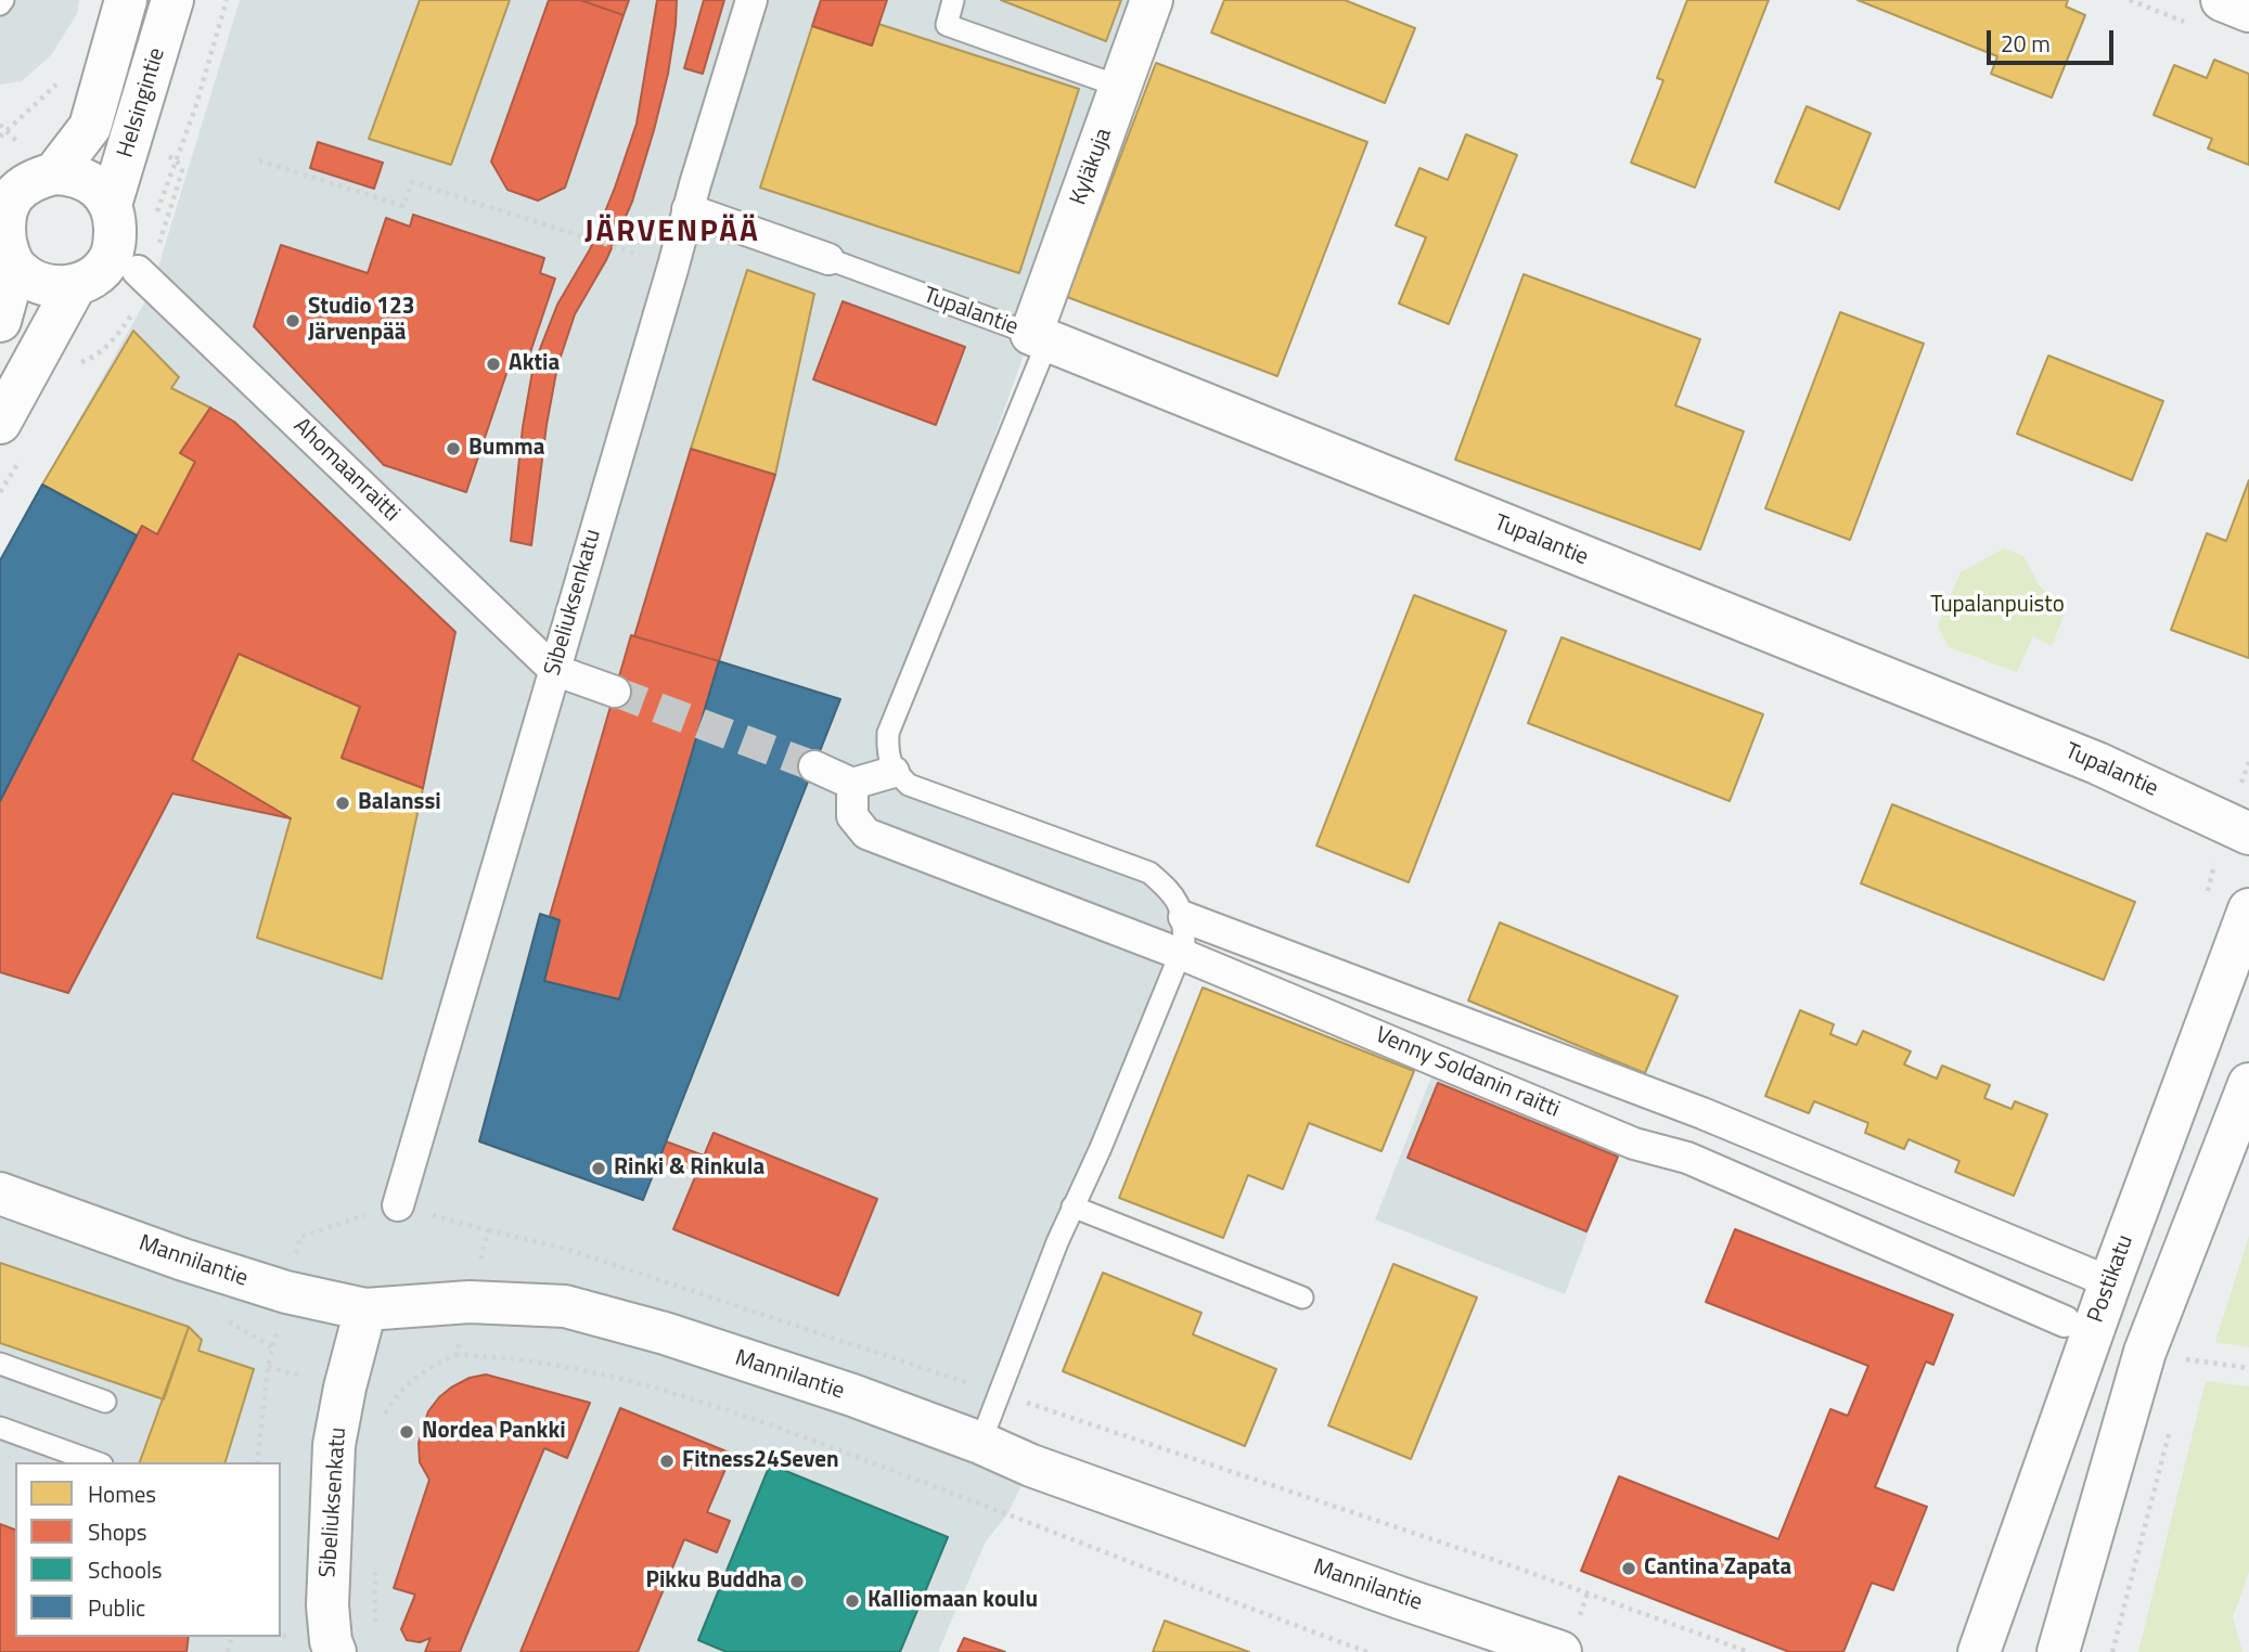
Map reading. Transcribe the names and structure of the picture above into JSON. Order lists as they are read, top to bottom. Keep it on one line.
{"streets":{"street":["Helsingintie","Kyläkuja","Tupalantie","Ahomaanraitti","Sibeliuksenkatu","Venny Soldanin raitti","Mannilantie","Postikatu"]},"crossings":[["Kyläkuja","Tupalantie"],["Ahomaanraitti","Sibeliuksenkatu"],["Sibeliuksenkatu","Mannilantie"],["Venny Soldanin raitti","Postikatu"]],"districts":["JÄRVENPÄÄ"],"parks":["Tupalanpuisto"],"places":["Studio 123 Järvenpää","Aktia","Bumma","Balanssi","Rinki & Rinkula","Nordea Pankki","Fitness24Seven","Cantina Zapata","Pikku Buddha","Kalliomaan koulu"],"legend":["Homes","Shops","Schools","Public"],"scale_bar":"20 m"}
